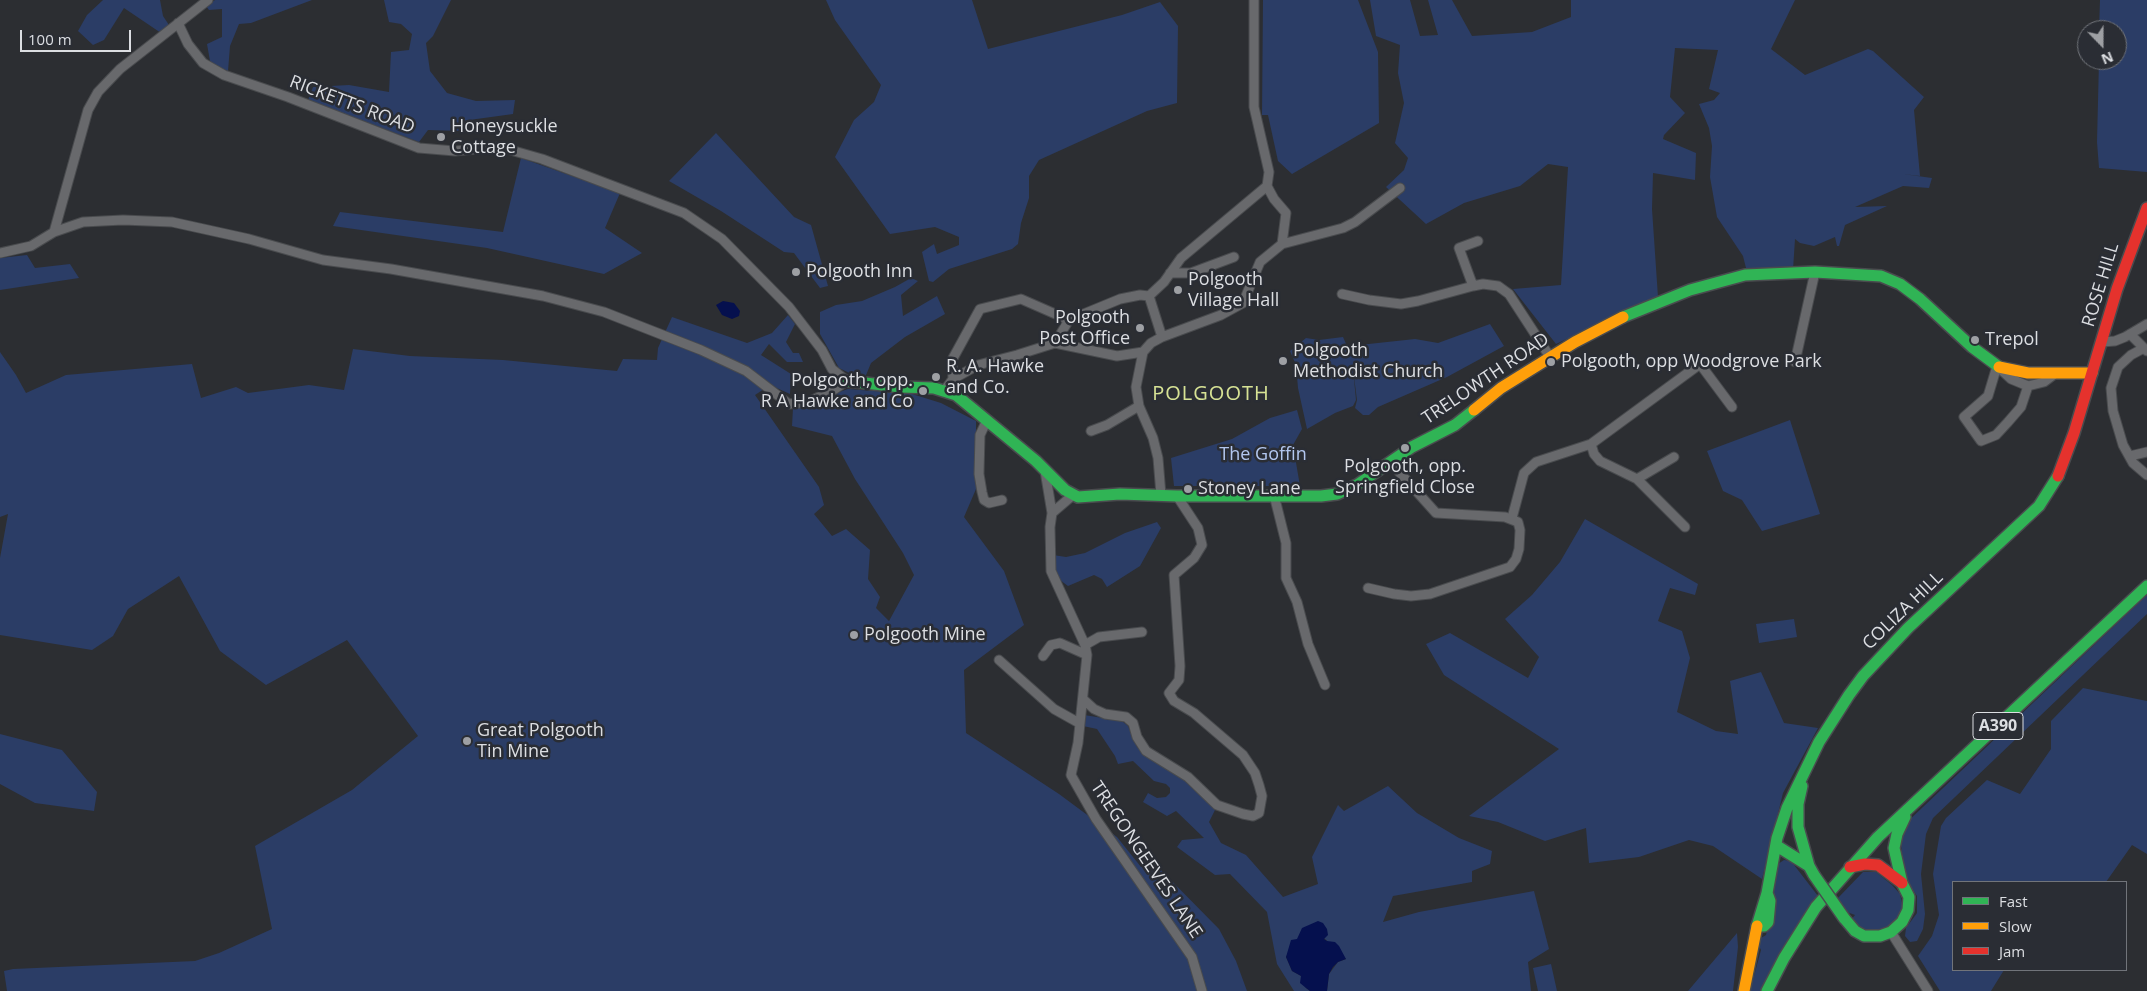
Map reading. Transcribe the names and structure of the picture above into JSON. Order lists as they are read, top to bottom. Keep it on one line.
{"streets":{"main road":["ROSE HILL","TRELOWTH ROAD","COLIZA HILL","A390"],"street":["RICKETTS ROAD","TREGONGEEVES LANE"]},"crossings":[["ROSE HILL","TRELOWTH ROAD"],["ROSE HILL","COLIZA HILL"],["TRELOWTH ROAD","COLIZA HILL"]],"districts":["POLGOOTH"],"parks":["The Goffin"],"places":["Honeysuckle Cottage","Polgooth Inn","Polgooth Village Hall","Polgooth Post Office","Trepol","Polgooth Methodist Church","Polgooth, opp Woodgrove Park","R. A. Hawke and Co.","Polgooth, opp. R A Hawke and Co","Polgooth, opp. Springfield Close","Stoney Lane","Polgooth Mine","Great Polgooth Tin Mine"],"legend":["Fast","Slow","Jam"],"scale_bar":"100 m","north":"bottom"}
